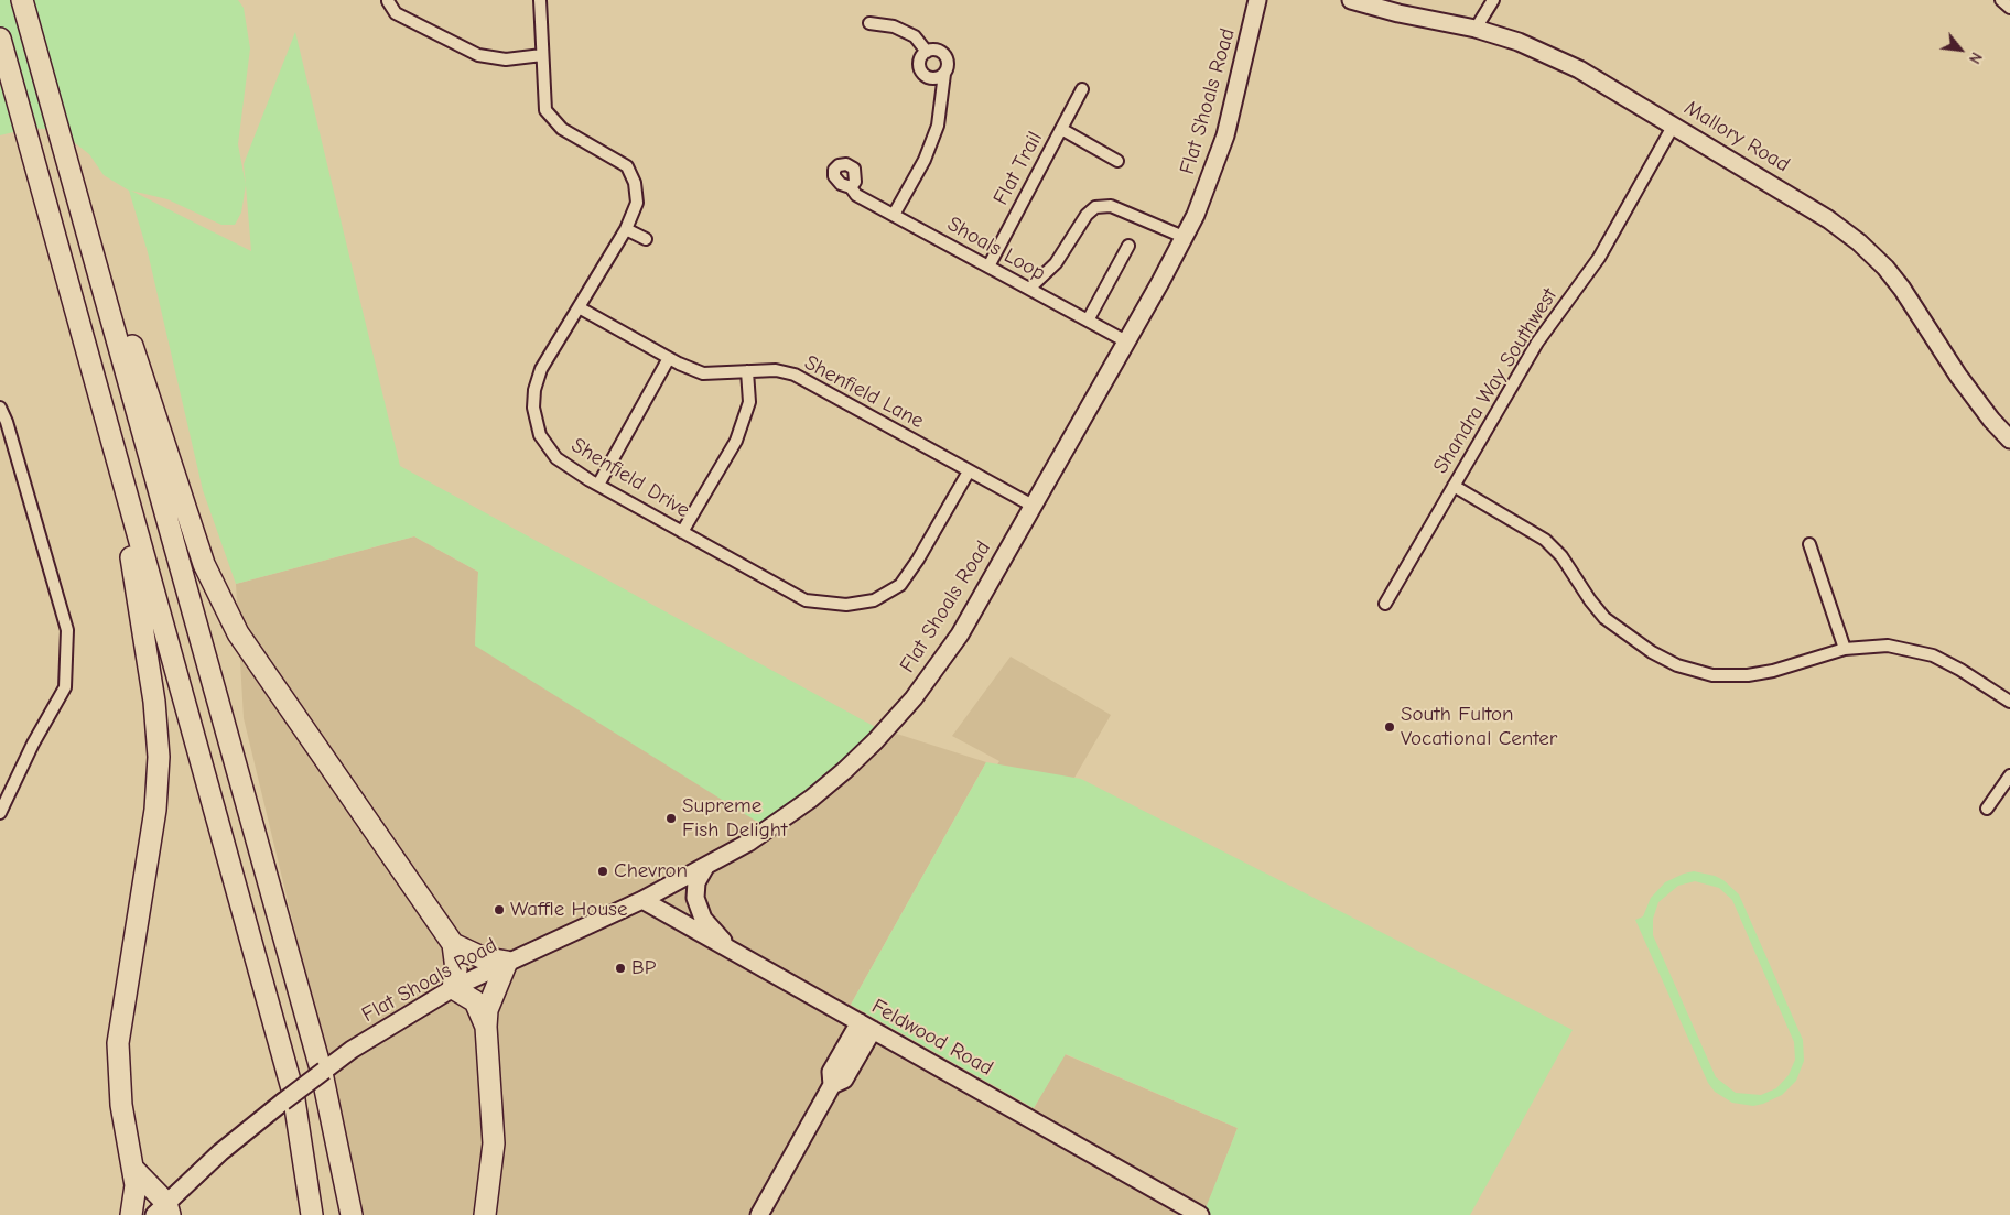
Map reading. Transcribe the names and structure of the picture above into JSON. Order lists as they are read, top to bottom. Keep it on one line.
{"streets":{"street":["Flat Shoals Road","Mallory Road","Flat Trail","Shoals Loop","Shandra Way Southwest","Shenfield Lane","Shenfield Drive","Feldwood Road"]},"crossings":[["Flat Shoals Road","Shoals Loop"],["Flat Shoals Road","Shenfield Lane"],["Flat Shoals Road","Feldwood Road"],["Mallory Road","Shandra Way Southwest"],["Flat Trail","Shoals Loop"],["Shenfield Lane","Shenfield Drive"]],"places":["South Fulton Vocational Center","Supreme Fish Delight","Chevron","Waffle House","BP"],"north":"bottom right"}
